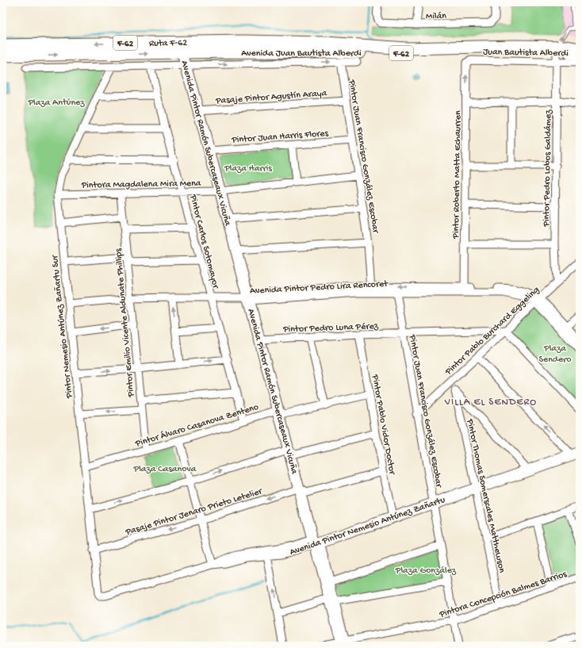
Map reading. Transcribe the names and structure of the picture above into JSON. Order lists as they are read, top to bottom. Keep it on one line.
{"streets":{"main road":["Ruta F-62","F-62","Avenida Juan Bautista Alberdi"],"street":["Milán","Juan Bautista Alberdi","Pasaje Pintor Agustín Araya","Pintor Juan Harris Flores","Avenida Pintor Ramón Subercaseaux Vicuña","Pintor Juan Francisco González Escobar","Pintor Pedro Lobos Galdámez","Pintor Roberto Matta Echaurren","Pintora Magdalena Mira Mena","Pintor Carlos Sotomayor","Avenida Pintor Pedro Lira Rencoret","Pintor Emilio Vicente Aldunate Phillips","Pintor Nemesio Antúnez Zañartu Sur","Pintor Pedro Luna Pérez","Pintor Pablo Burchard Eggeling","Pintor Álvaro Casanova Zenteno","Pintor Pablo Vidor Doctor","Pintor Thomas Somerscales Matthewson","Pasaje Pintor Jenaro Prieto Letelier","Avenida Pintor Nemesio Antúnez Zañartu","Pintora Concepción Balmes Barrios"]},"crossings":[["Ruta F-62","Avenida Juan Bautista Alberdi"],["Ruta F-62","Avenida Pintor Ramón Subercaseaux Vicuña"],["Juan Bautista Alberdi","Avenida Juan Bautista Alberdi"],["Juan Bautista Alberdi","Pintor Pedro Lobos Galdámez"],["Juan Bautista Alberdi","Pintor Roberto Matta Echaurren"],["Avenida Juan Bautista Alberdi","Avenida Pintor Ramón Subercaseaux Vicuña"],["Avenida Juan Bautista Alberdi","Pintor Juan Francisco González Escobar"],["Avenida Juan Bautista Alberdi","Pintor Pedro Lobos Galdámez"],["Avenida Juan Bautista Alberdi","Pintor Carlos Sotomayor"],["Avenida Juan Bautista Alberdi","Pintor Nemesio Antúnez Zañartu Sur"],["Pasaje Pintor Agustín Araya","Avenida Pintor Ramón Subercaseaux Vicuña"],["Pasaje Pintor Agustín Araya","Pintor Juan Francisco González Escobar"],["Pintor Juan Harris Flores","Avenida Pintor Ramón Subercaseaux Vicuña"],["Pintor Juan Harris Flores","Pintor Juan Francisco González Escobar"],["Avenida Pintor Ramón Subercaseaux Vicuña","Pintora Magdalena Mira Mena"],["Avenida Pintor Ramón Subercaseaux Vicuña","Avenida Pintor Pedro Lira Rencoret"],["Avenida Pintor Ramón Subercaseaux Vicuña","Pintor Pedro Luna Pérez"],["Avenida Pintor Ramón Subercaseaux Vicuña","Pintor Álvaro Casanova Zenteno"],["Avenida Pintor Ramón Subercaseaux Vicuña","Pasaje Pintor Jenaro Prieto Letelier"],["Avenida Pintor Ramón Subercaseaux Vicuña","Avenida Pintor Nemesio Antúnez Zañartu"],["Avenida Pintor Ramón Subercaseaux Vicuña","Pintora Concepción Balmes Barrios"],["Pintor Juan Francisco González Escobar","Pintora Magdalena Mira Mena"],["Pintor Juan Francisco González Escobar","Avenida Pintor Pedro Lira Rencoret"],["Pintor Juan Francisco González Escobar","Pintor Pedro Luna Pérez"],["Pintor Juan Francisco González Escobar","Pintor Pablo Burchard Eggeling"],["Pintor Juan Francisco González Escobar","Avenida Pintor Nemesio Antúnez Zañartu"],["Pintor Juan Francisco González Escobar","Pintora Concepción Balmes Barrios"],["Pintor Pedro Lobos Galdámez","Pintor Pablo Burchard Eggeling"],["Pintor Roberto Matta Echaurren","Avenida Pintor Pedro Lira Rencoret"],["Pintora Magdalena Mira Mena","Pintor Carlos Sotomayor"],["Pintora Magdalena Mira Mena","Pintor Emilio Vicente Aldunate Phillips"],["Pintora Magdalena Mira Mena","Pintor Nemesio Antúnez Zañartu Sur"],["Pintor Carlos Sotomayor","Avenida Pintor Pedro Lira Rencoret"],["Pintor Carlos Sotomayor","Pintor Álvaro Casanova Zenteno"],["Avenida Pintor Pedro Lira Rencoret","Pintor Emilio Vicente Aldunate Phillips"],["Avenida Pintor Pedro Lira Rencoret","Pintor Nemesio Antúnez Zañartu Sur"],["Avenida Pintor Pedro Lira Rencoret","Pintor Pablo Burchard Eggeling"],["Pintor Emilio Vicente Aldunate Phillips","Pintor Álvaro Casanova Zenteno"],["Pintor Nemesio Antúnez Zañartu Sur","Pintor Álvaro Casanova Zenteno"],["Pintor Nemesio Antúnez Zañartu Sur","Pasaje Pintor Jenaro Prieto Letelier"],["Pintor Nemesio Antúnez Zañartu Sur","Avenida Pintor Nemesio Antúnez Zañartu"],["Pintor Pedro Luna Pérez","Pintor Pablo Burchard Eggeling"],["Pintor Pedro Luna Pérez","Pintor Pablo Vidor Doctor"],["Pintor Álvaro Casanova Zenteno","Pintor Pablo Vidor Doctor"],["Pintor Pablo Vidor Doctor","Pasaje Pintor Jenaro Prieto Letelier"],["Pintor Pablo Vidor Doctor","Avenida Pintor Nemesio Antúnez Zañartu"],["Pintor Thomas Somerscales Matthewson","Avenida Pintor Nemesio Antúnez Zañartu"],["Pintor Thomas Somerscales Matthewson","Pintora Concepción Balmes Barrios"]],"one_way":["Ruta F-62"],"districts":["VILLA EL SENDERO"],"parks":["Plaza Antúnez","Plaza Harris","Plaza Sendero","Plaza Casanova","Plaza González"]}
